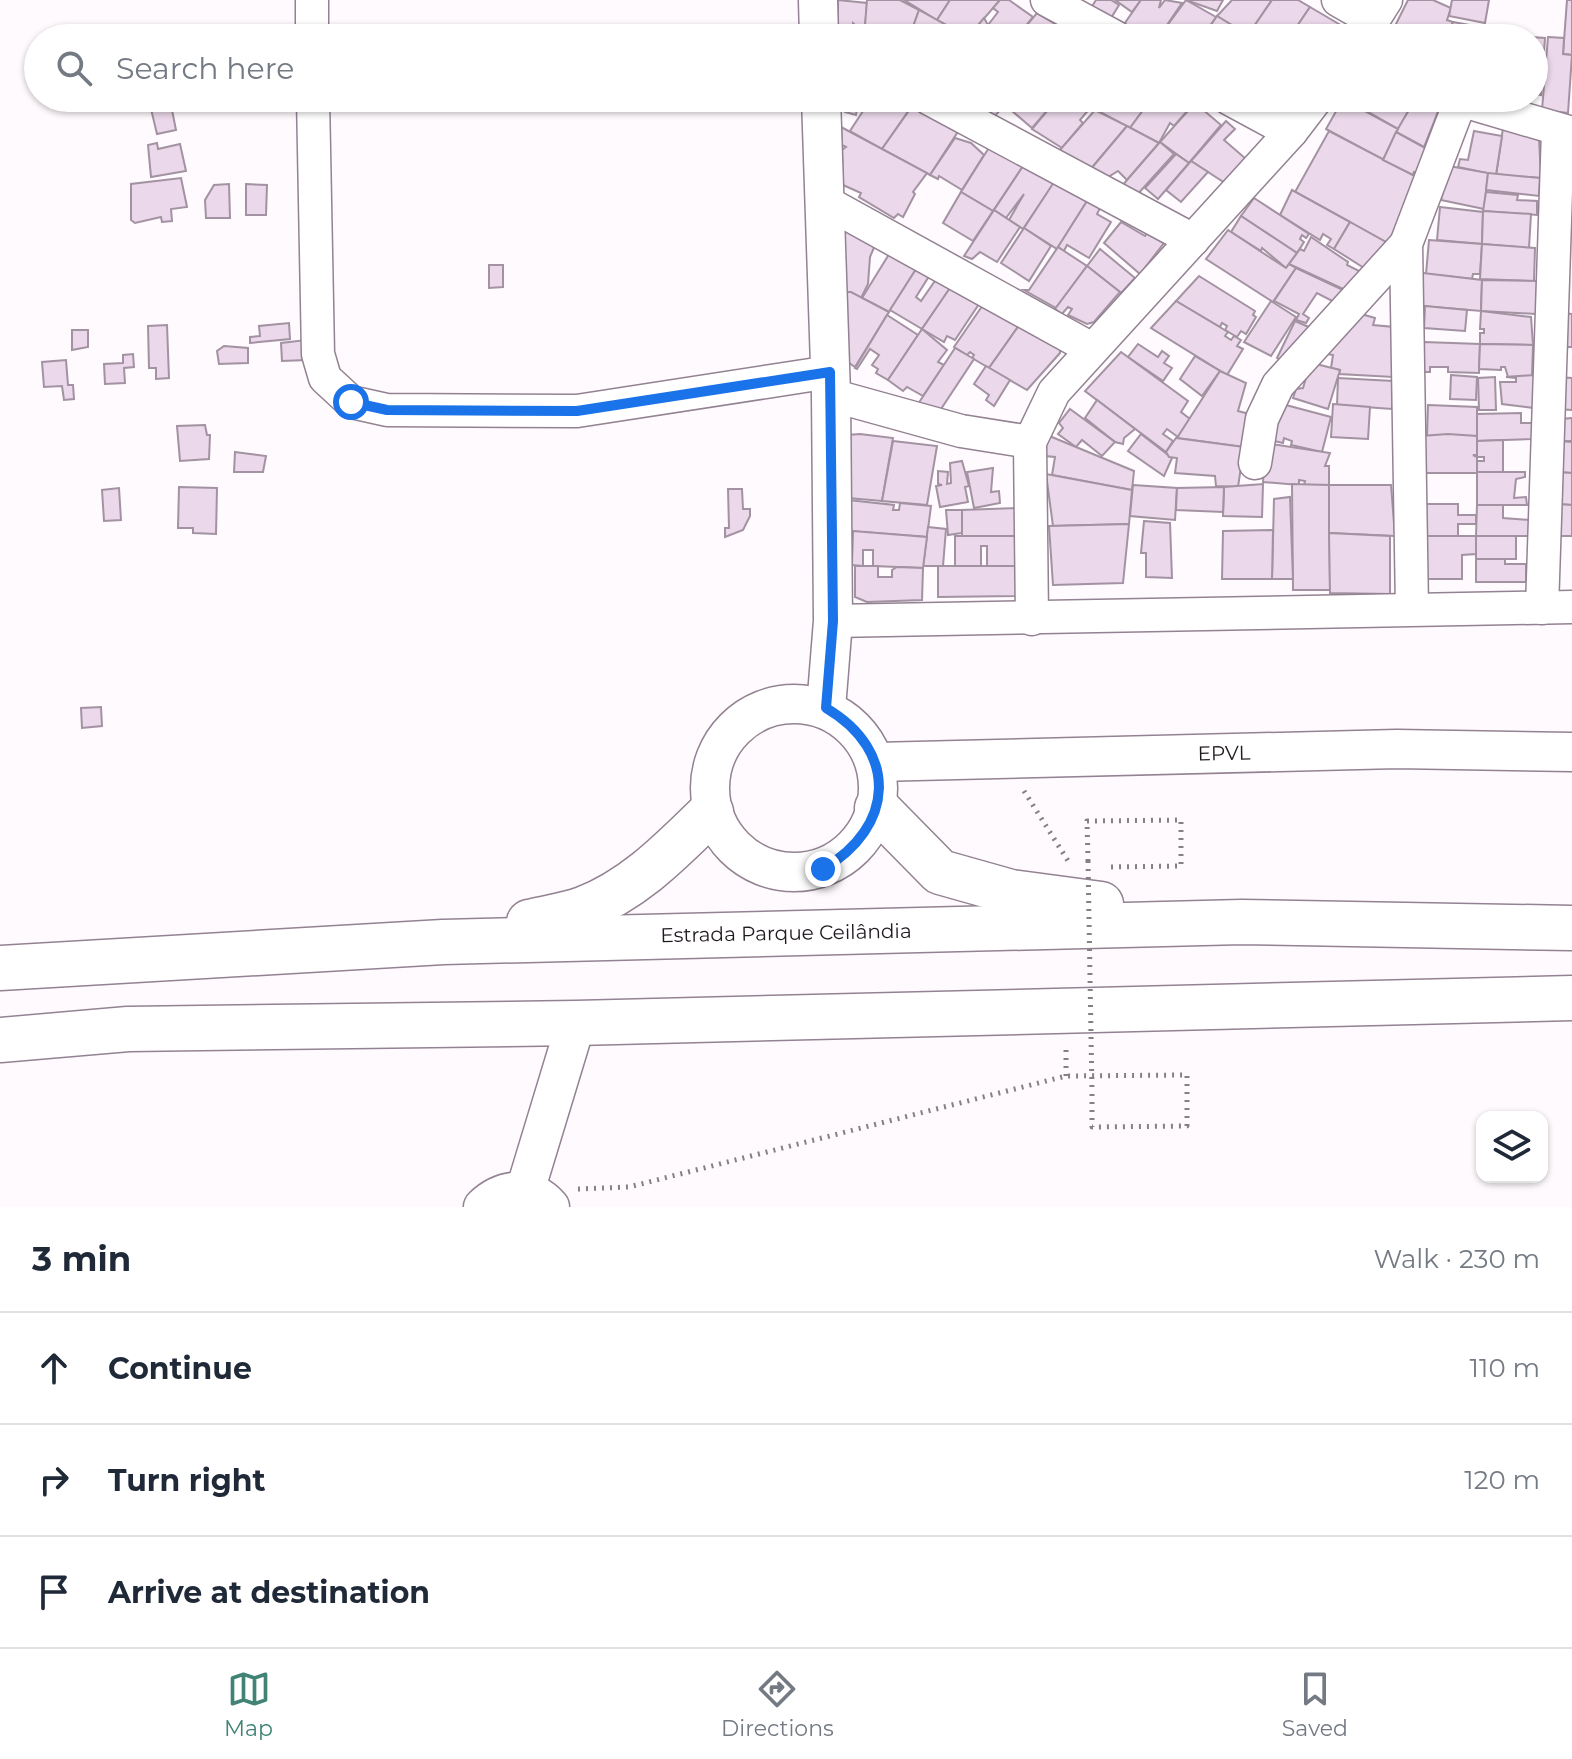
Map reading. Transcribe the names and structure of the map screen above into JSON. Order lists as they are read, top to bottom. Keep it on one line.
{"streets":{"highway":["Estrada Parque Ceilândia"],"street":["EPVL"]},"page":{"search":"Search here","heading":["3 min","Walk · 230 m"],"list":[["Continue","110 m"],["Turn right","120 m"],"Arrive at destination"],"nav":["Map","Directions","Saved"]}}
